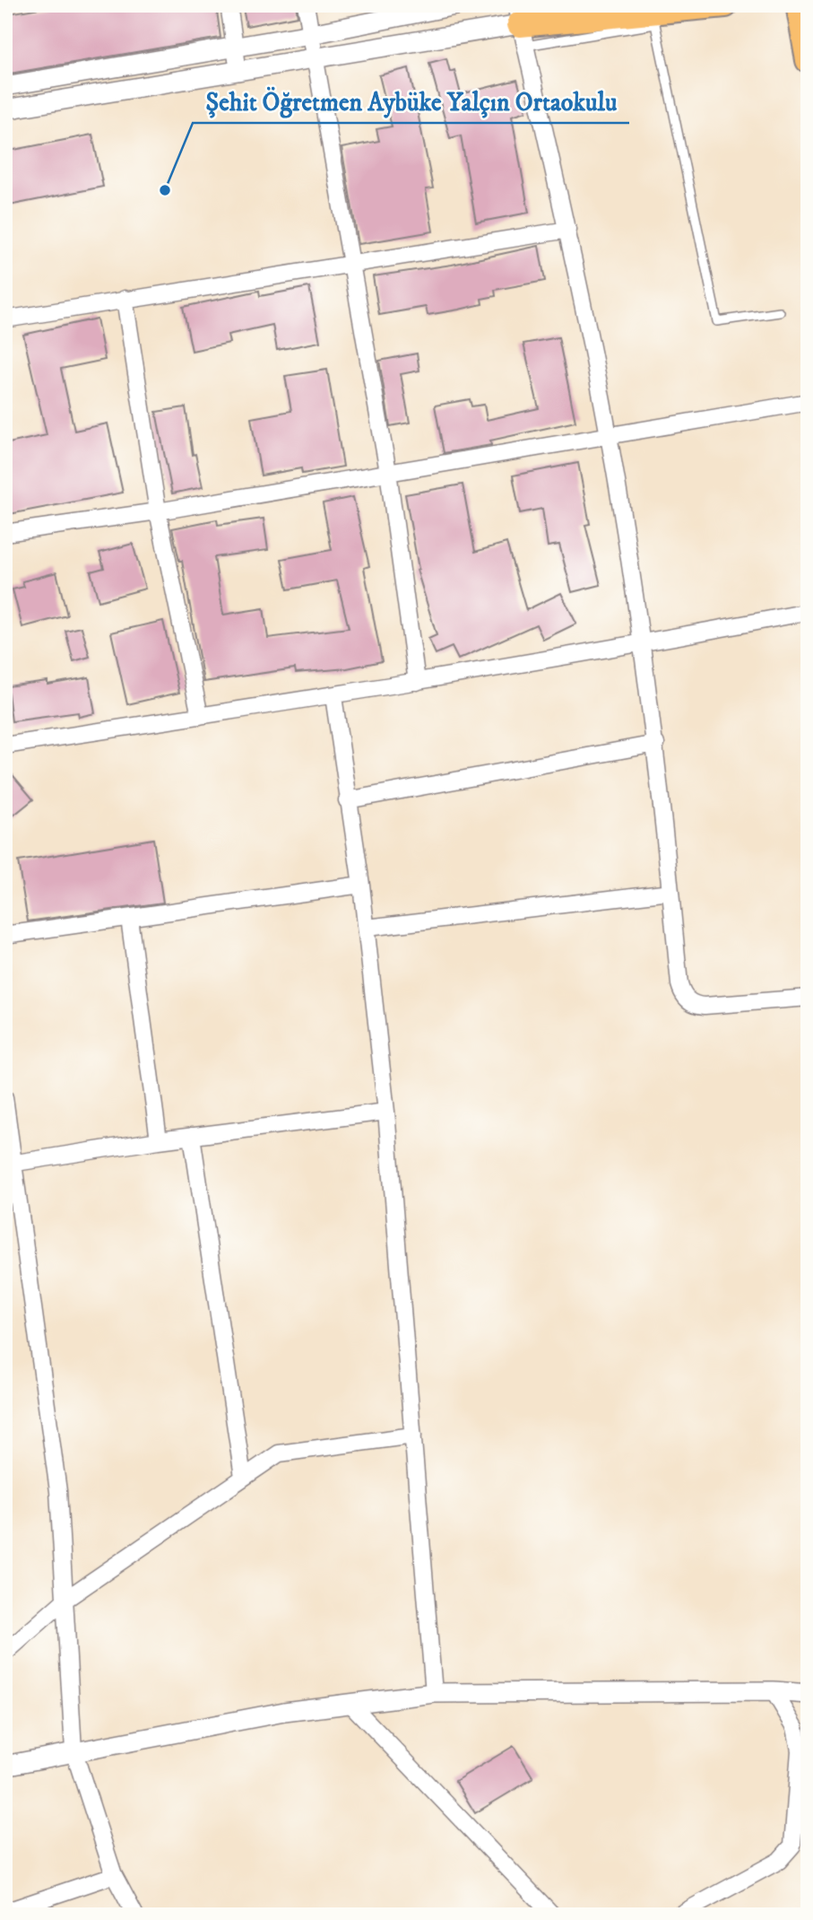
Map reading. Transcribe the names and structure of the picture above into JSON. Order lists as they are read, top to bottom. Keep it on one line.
{"places":["Şehit Öğretmen Aybüke Yalçın Ortaokulu"]}
